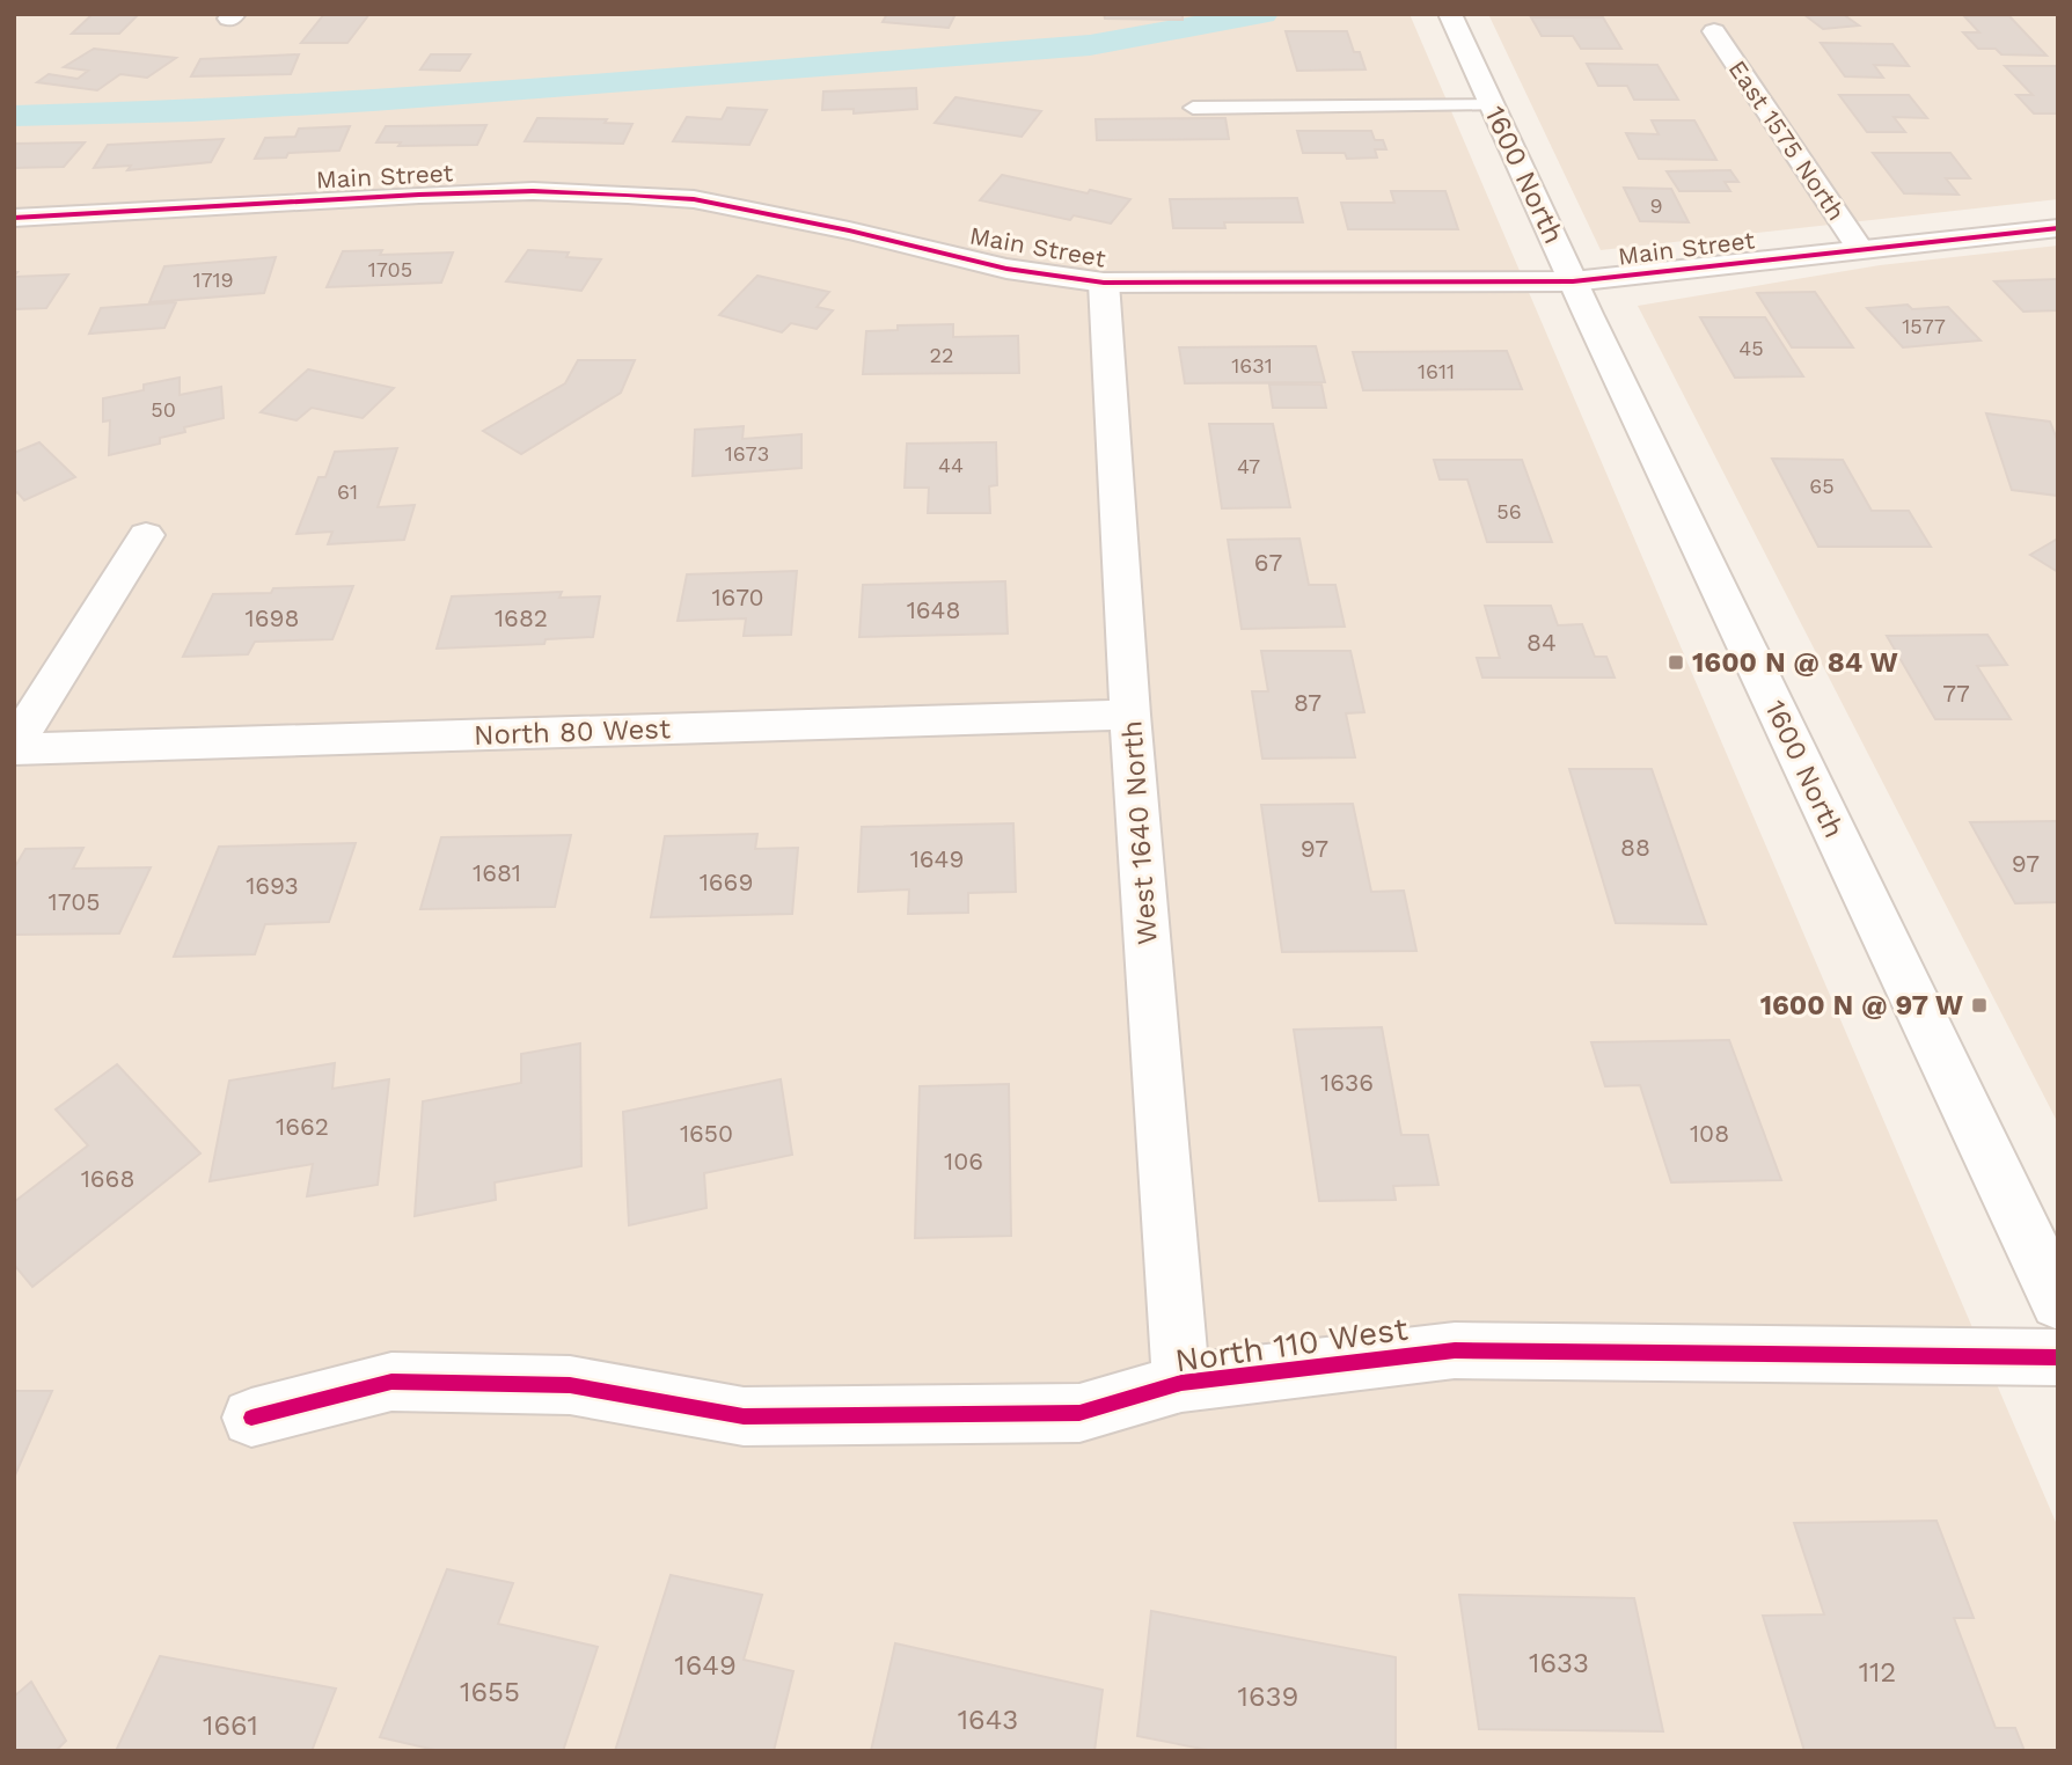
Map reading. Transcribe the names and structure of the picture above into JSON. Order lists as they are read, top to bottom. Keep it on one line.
{"streets":{"street":["East 1575 North","1600 North","Main Street","North 80 West","West 1640 North","North 110 West"]},"crossings":[["East 1575 North","Main Street"],["1600 North","Main Street"],["Main Street","West 1640 North"],["North 80 West","West 1640 North"],["West 1640 North","North 110 West"]],"places":{"transit":["1600 N @ 84 W","1600 N @ 97 W"]},"house_numbers":["9","1705","1719","1577","45","22","1631","1611","50","1673","44","47","65","61","56","67","1670","1648","1698","1682","84","77","87","88","97","1649","97","1681","1669","1693","1705","1636","1662","1650","108","106","1668","1633","1649","112","1655","1639","1643","1661"]}
